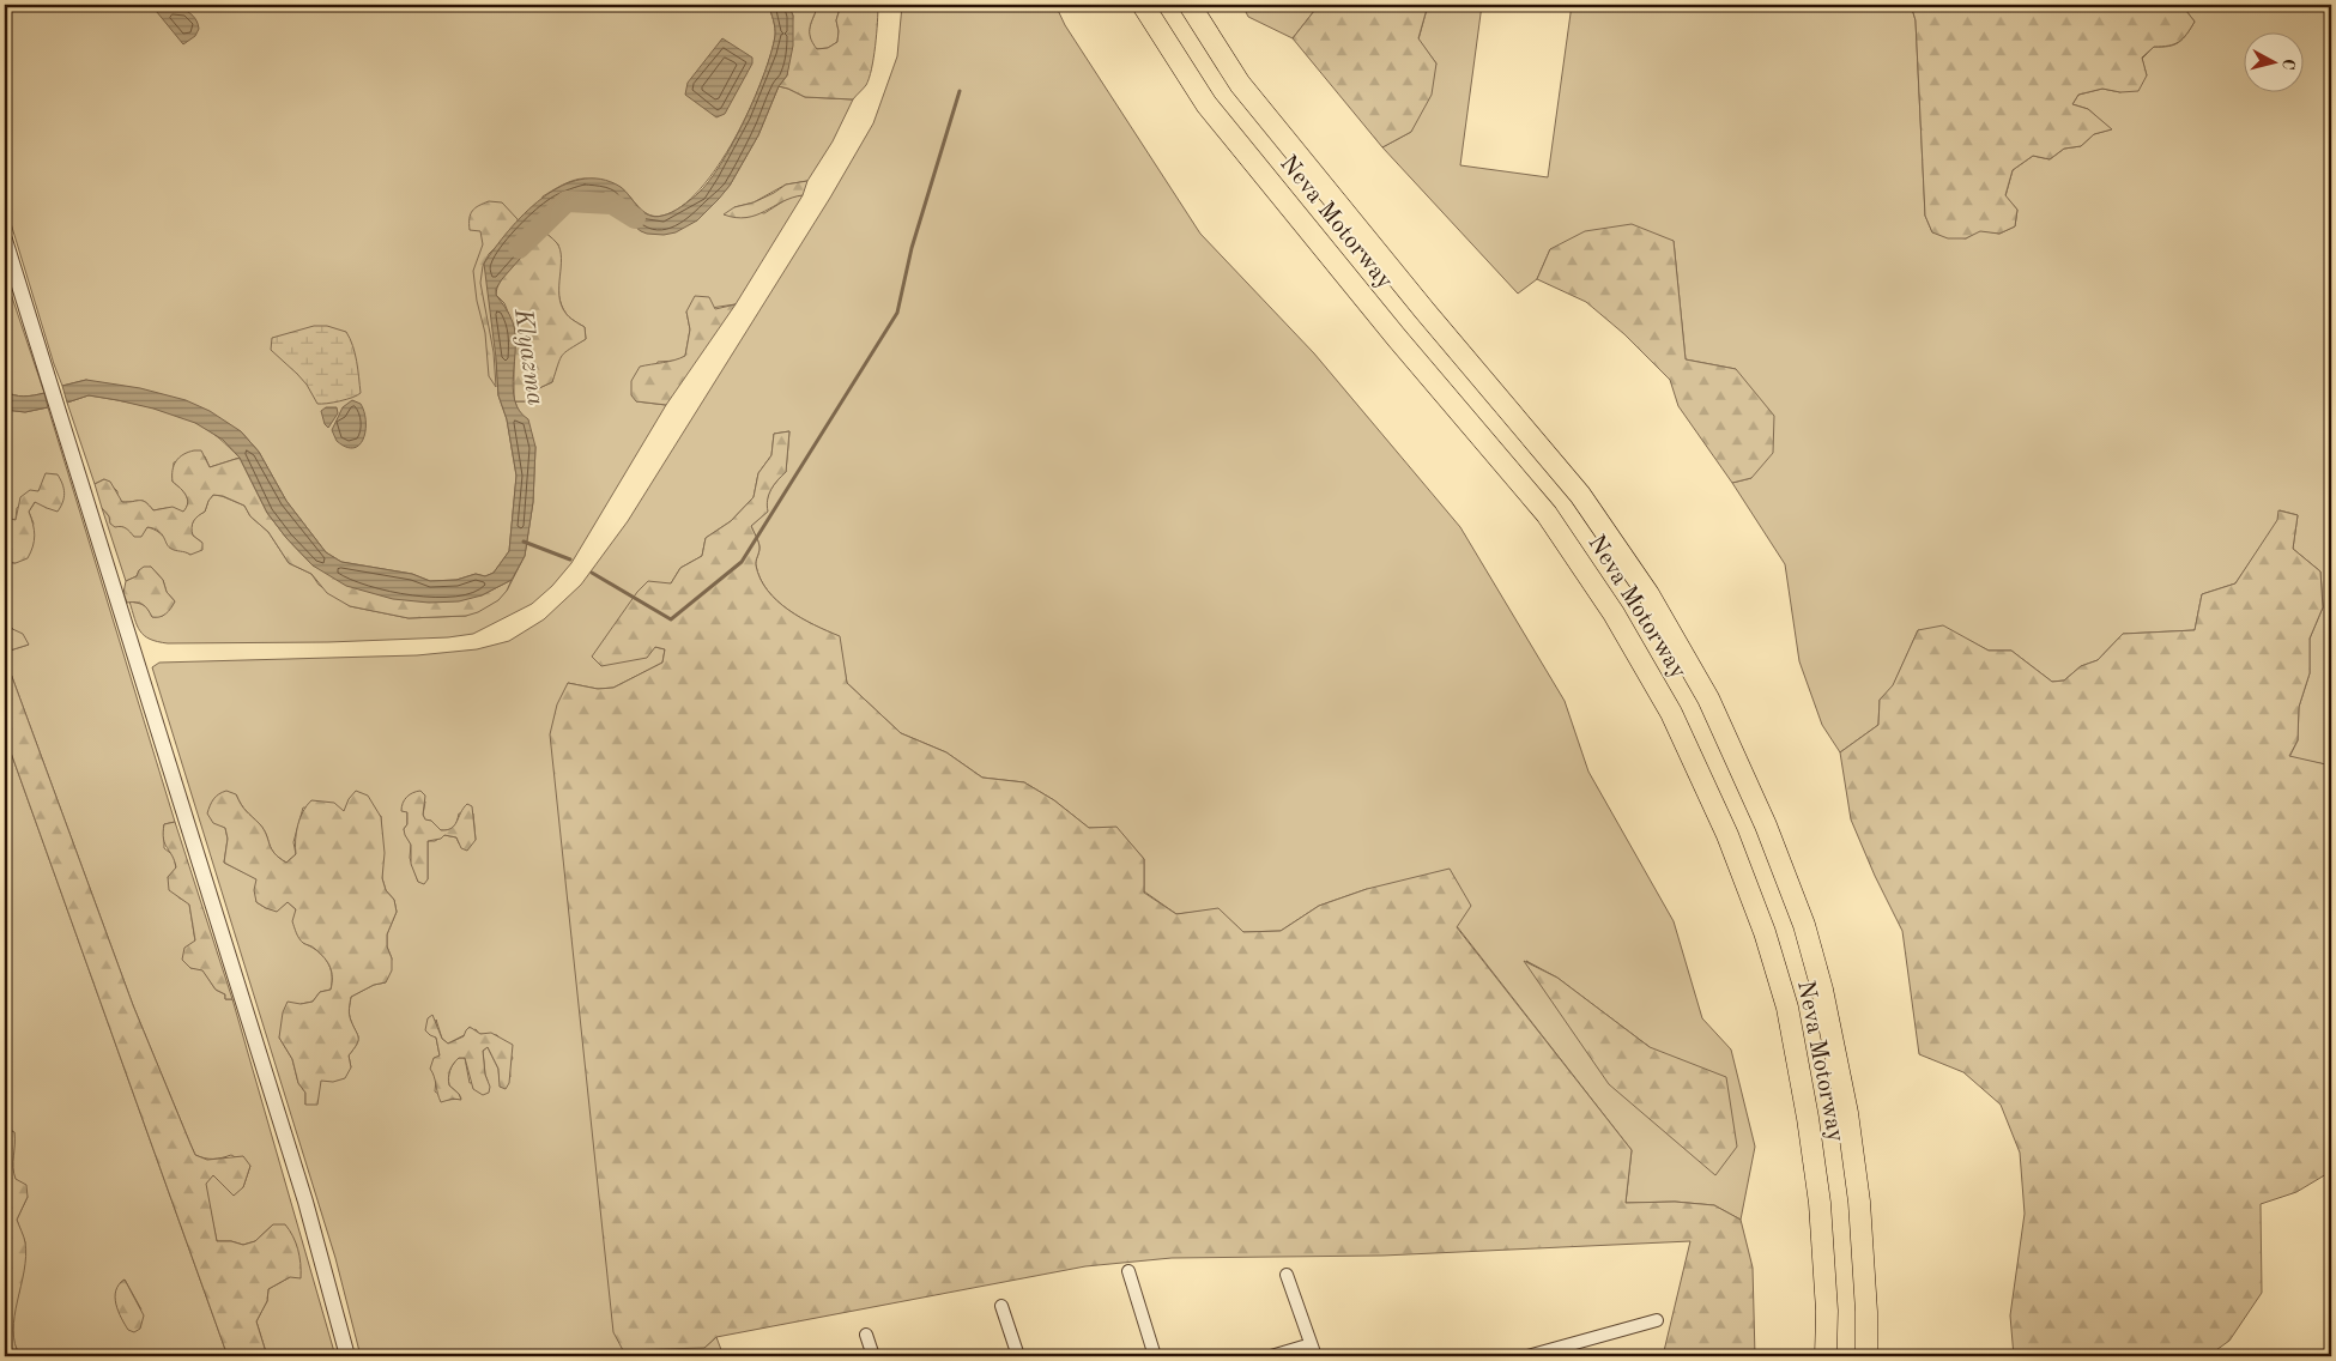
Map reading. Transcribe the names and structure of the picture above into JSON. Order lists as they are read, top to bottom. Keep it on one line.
{"streets":{"highway":["Neva Motorway"]},"water":["Klyazma"],"north":"right"}
